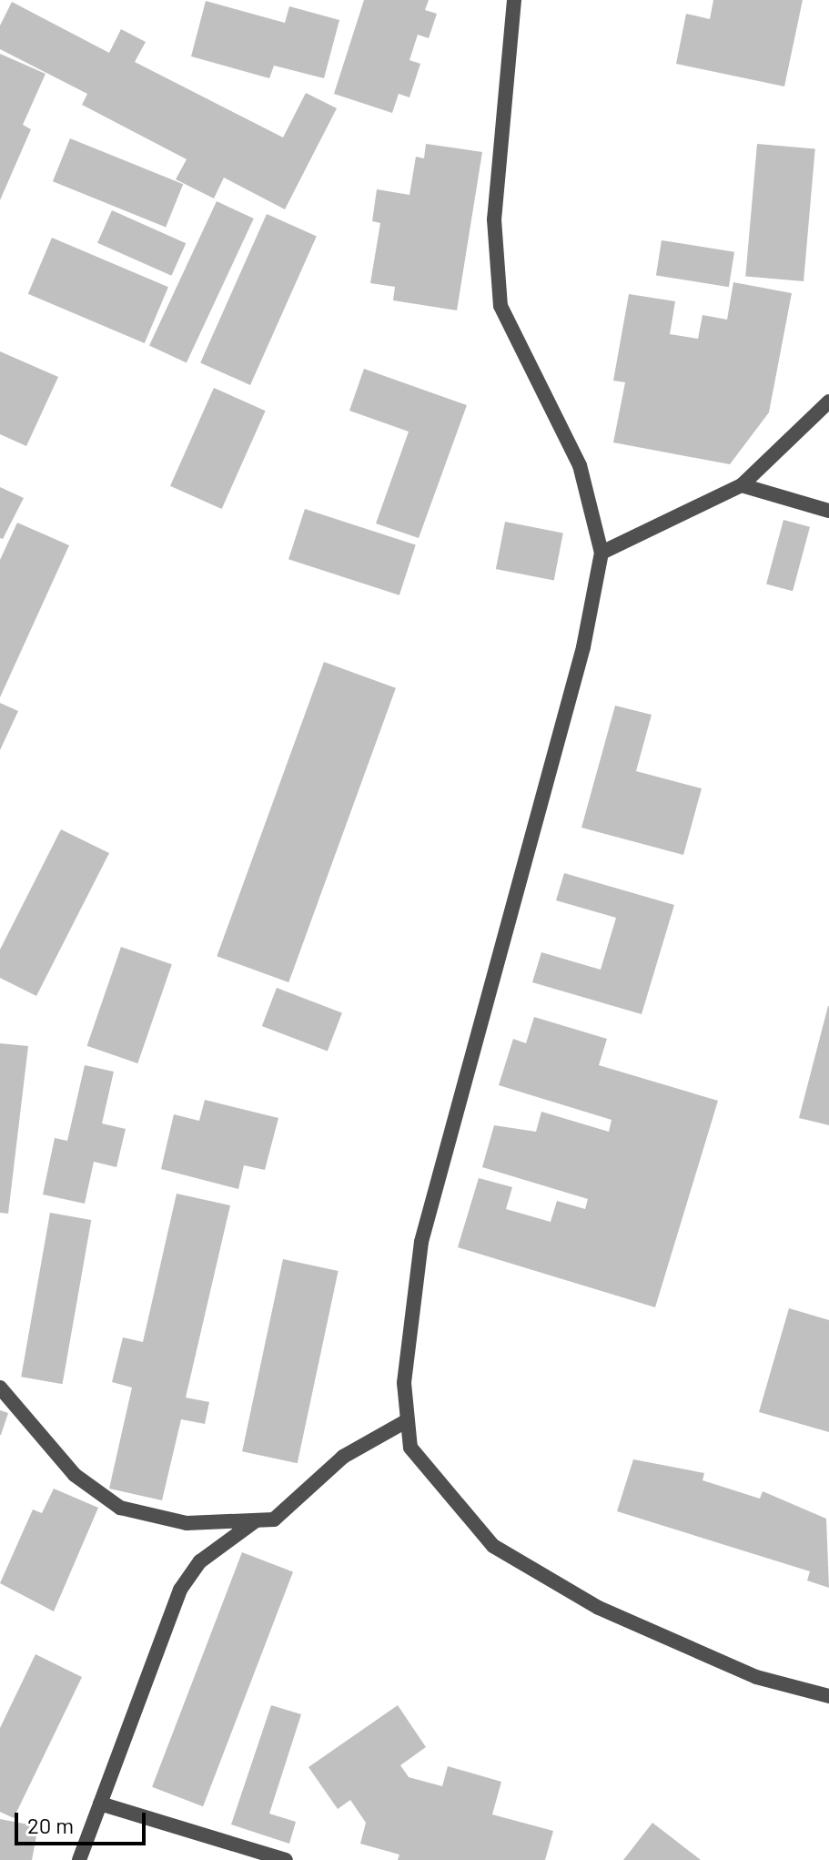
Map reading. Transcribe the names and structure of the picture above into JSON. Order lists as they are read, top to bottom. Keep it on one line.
{"scale_bar":"20 m"}
